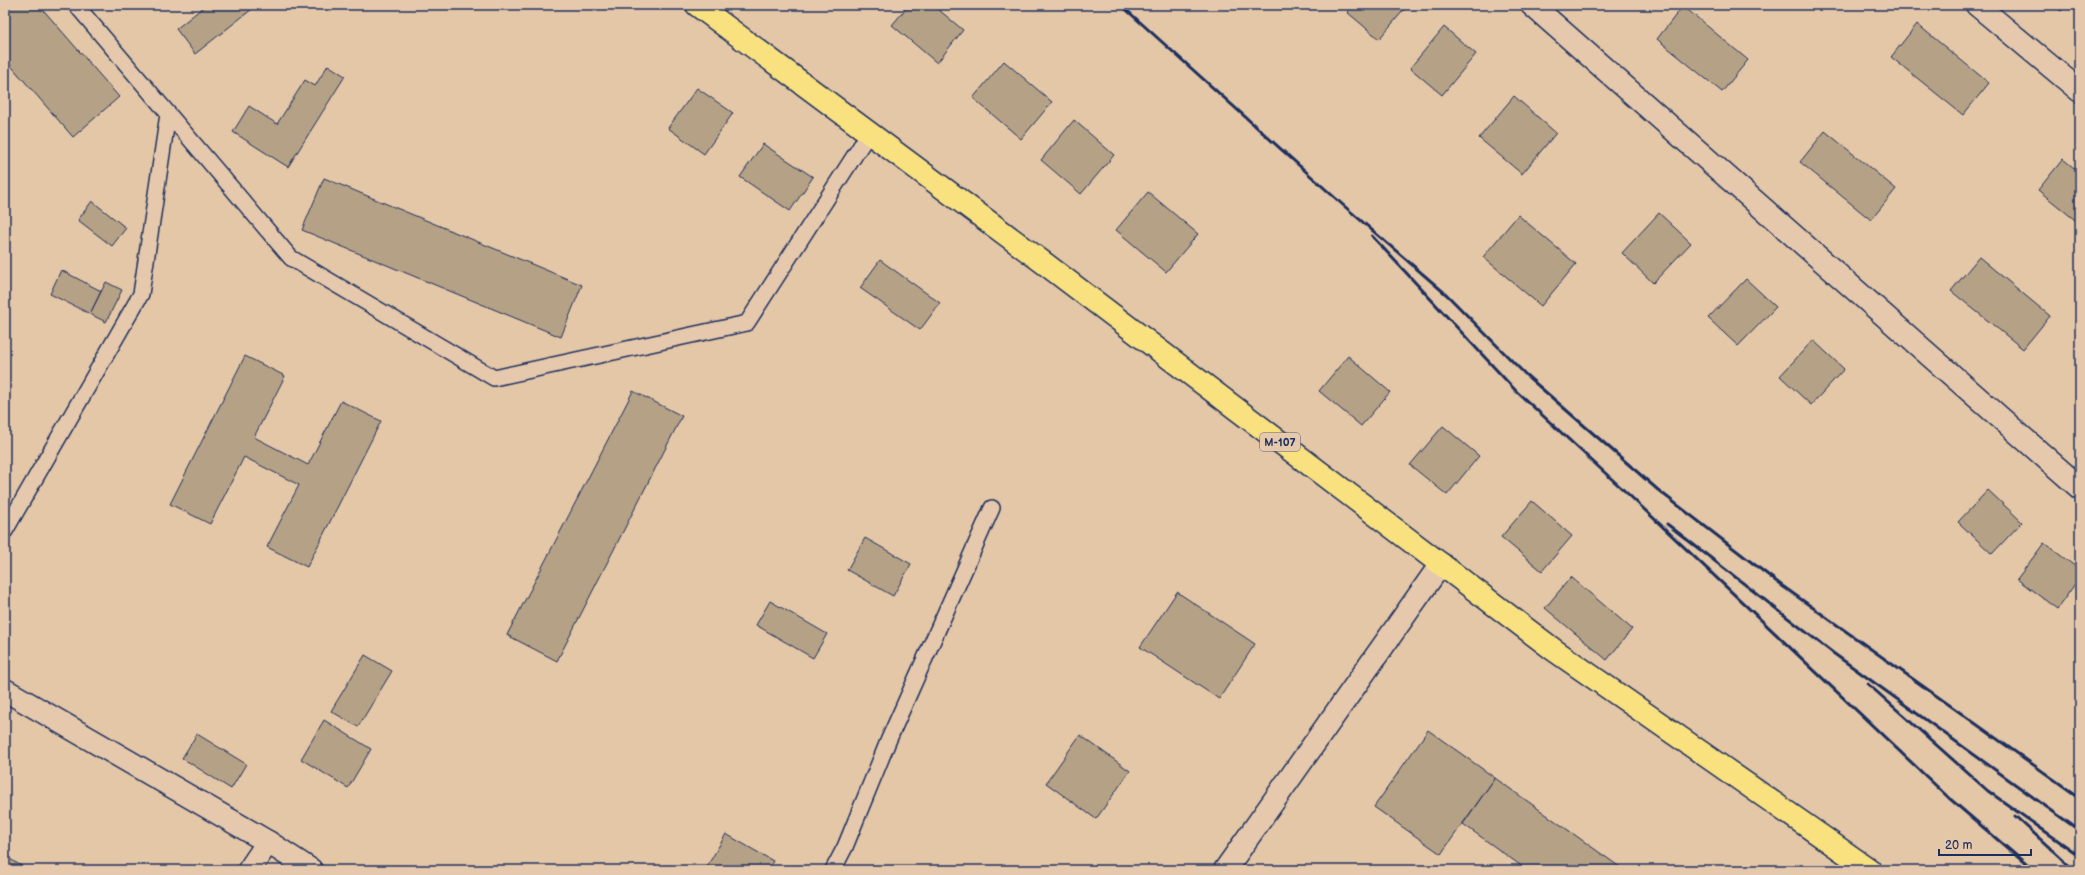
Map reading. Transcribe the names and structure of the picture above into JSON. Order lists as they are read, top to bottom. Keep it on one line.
{"streets":{"main road":["М-107"]},"scale_bar":"20 m"}
